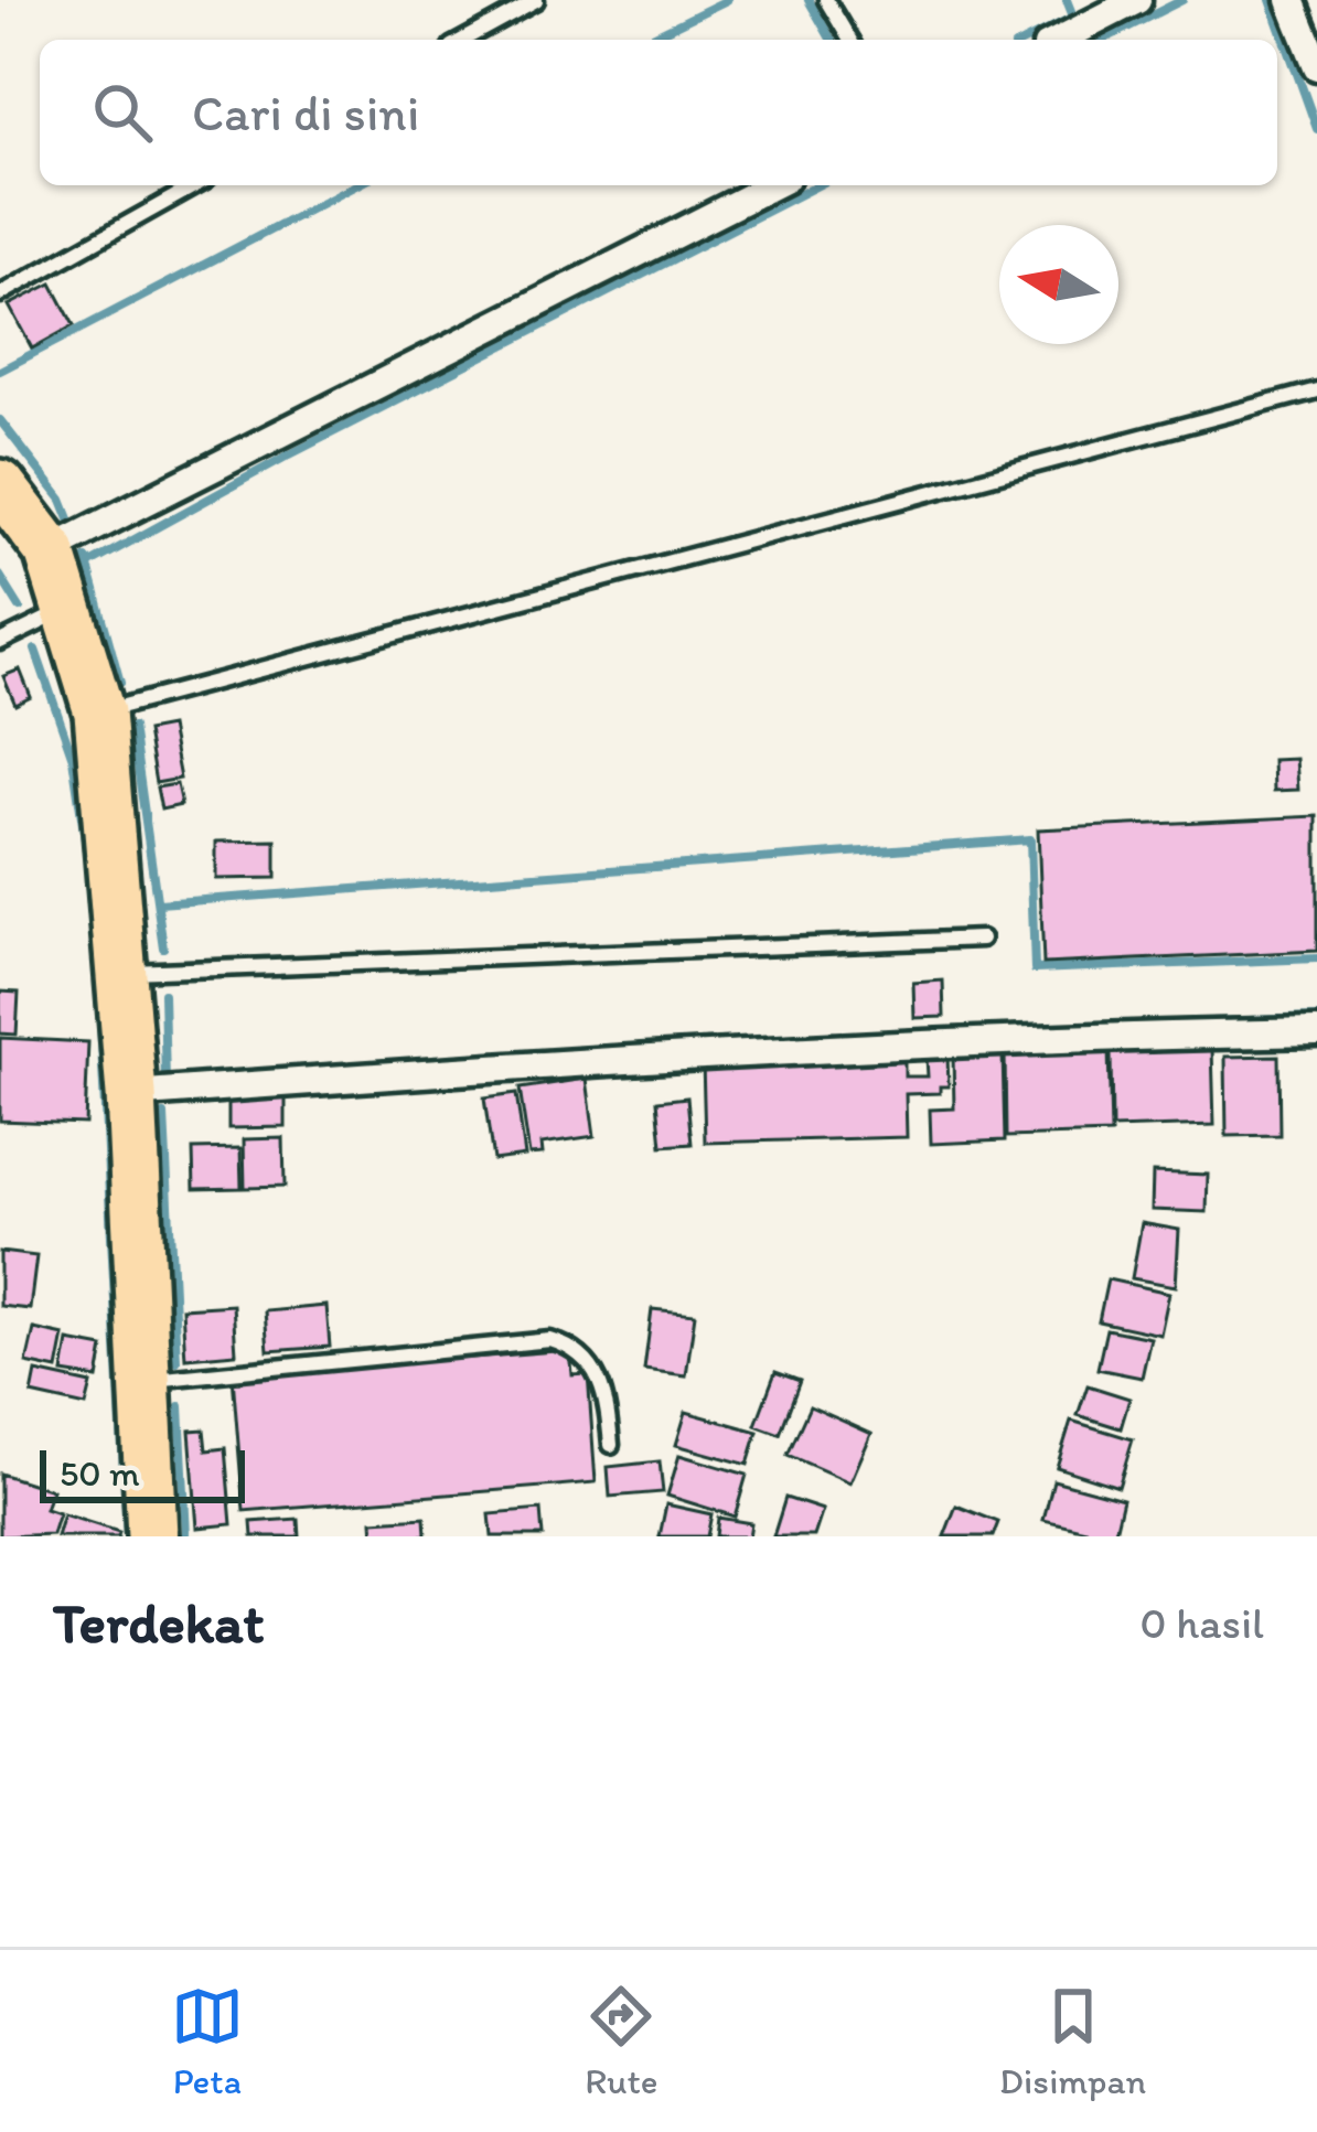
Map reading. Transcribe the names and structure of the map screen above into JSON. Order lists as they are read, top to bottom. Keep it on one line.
{"scale_bar":"50 m","north":"left","page":{"search":"Cari di sini","scale":"50 m","heading":["Terdekat","0 hasil"],"nav":["Peta","Rute","Disimpan"]}}
